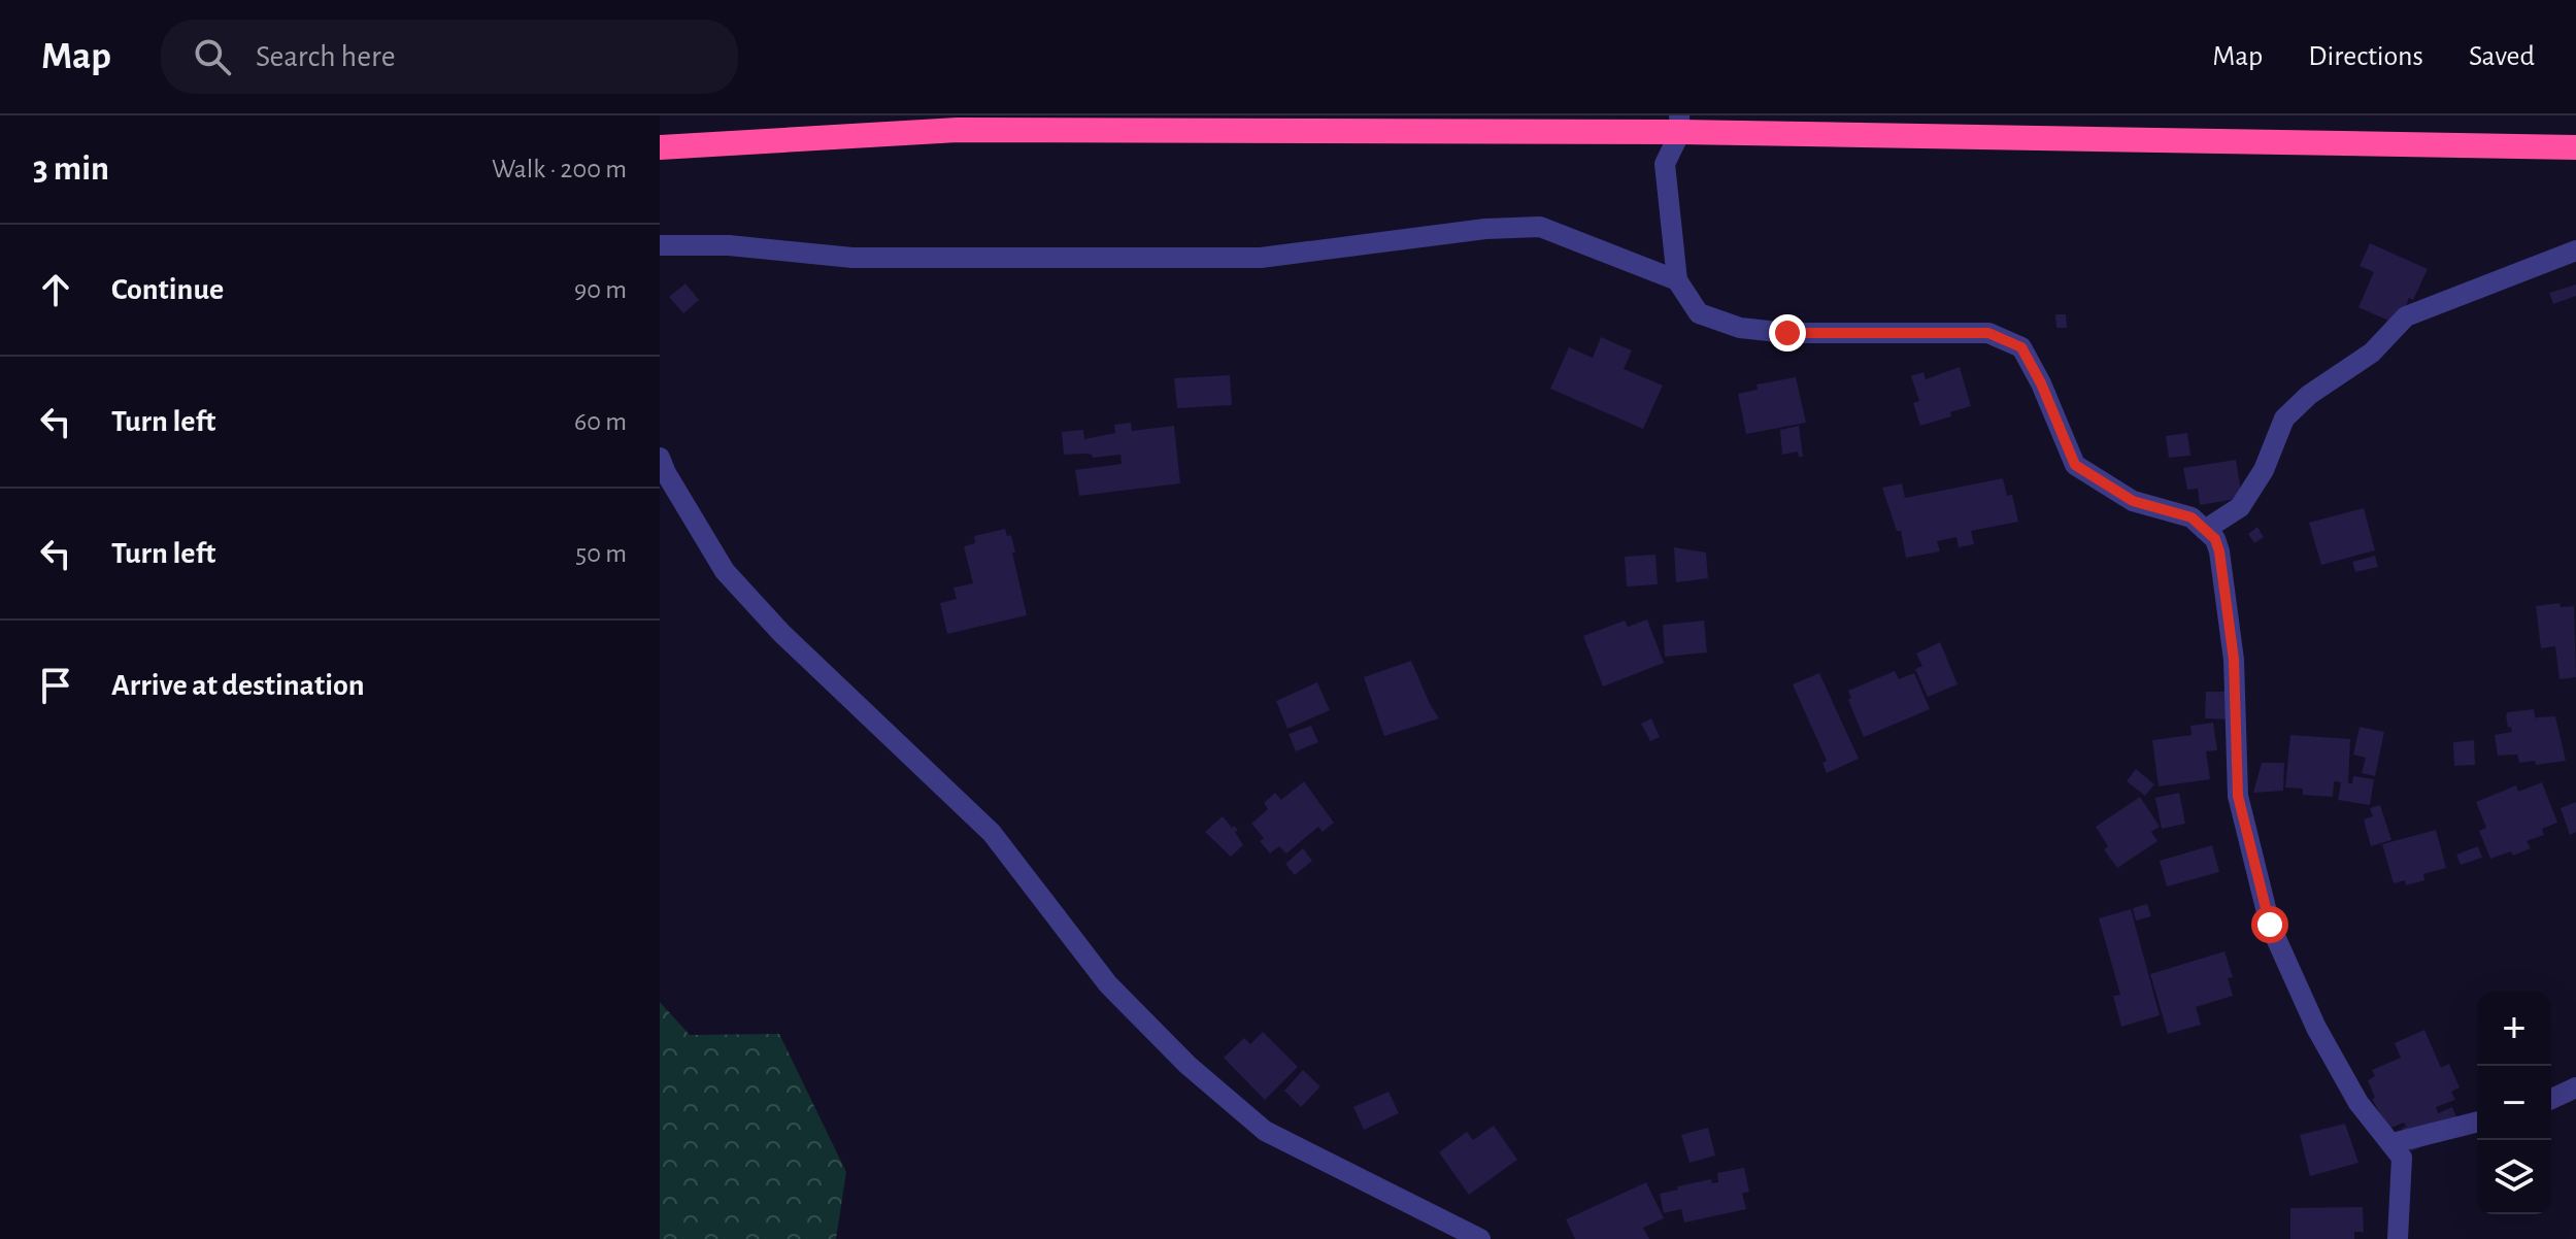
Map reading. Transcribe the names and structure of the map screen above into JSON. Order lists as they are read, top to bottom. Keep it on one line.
{"page":{"header":"Map","search":"Search here","nav":["Map","Directions","Saved"],"heading":["3 min","Walk · 200 m"],"list":[["Continue","90 m"],["Turn left","60 m"],["Turn left","50 m"],"Arrive at destination"],"map_buttons":["+","−"]}}
